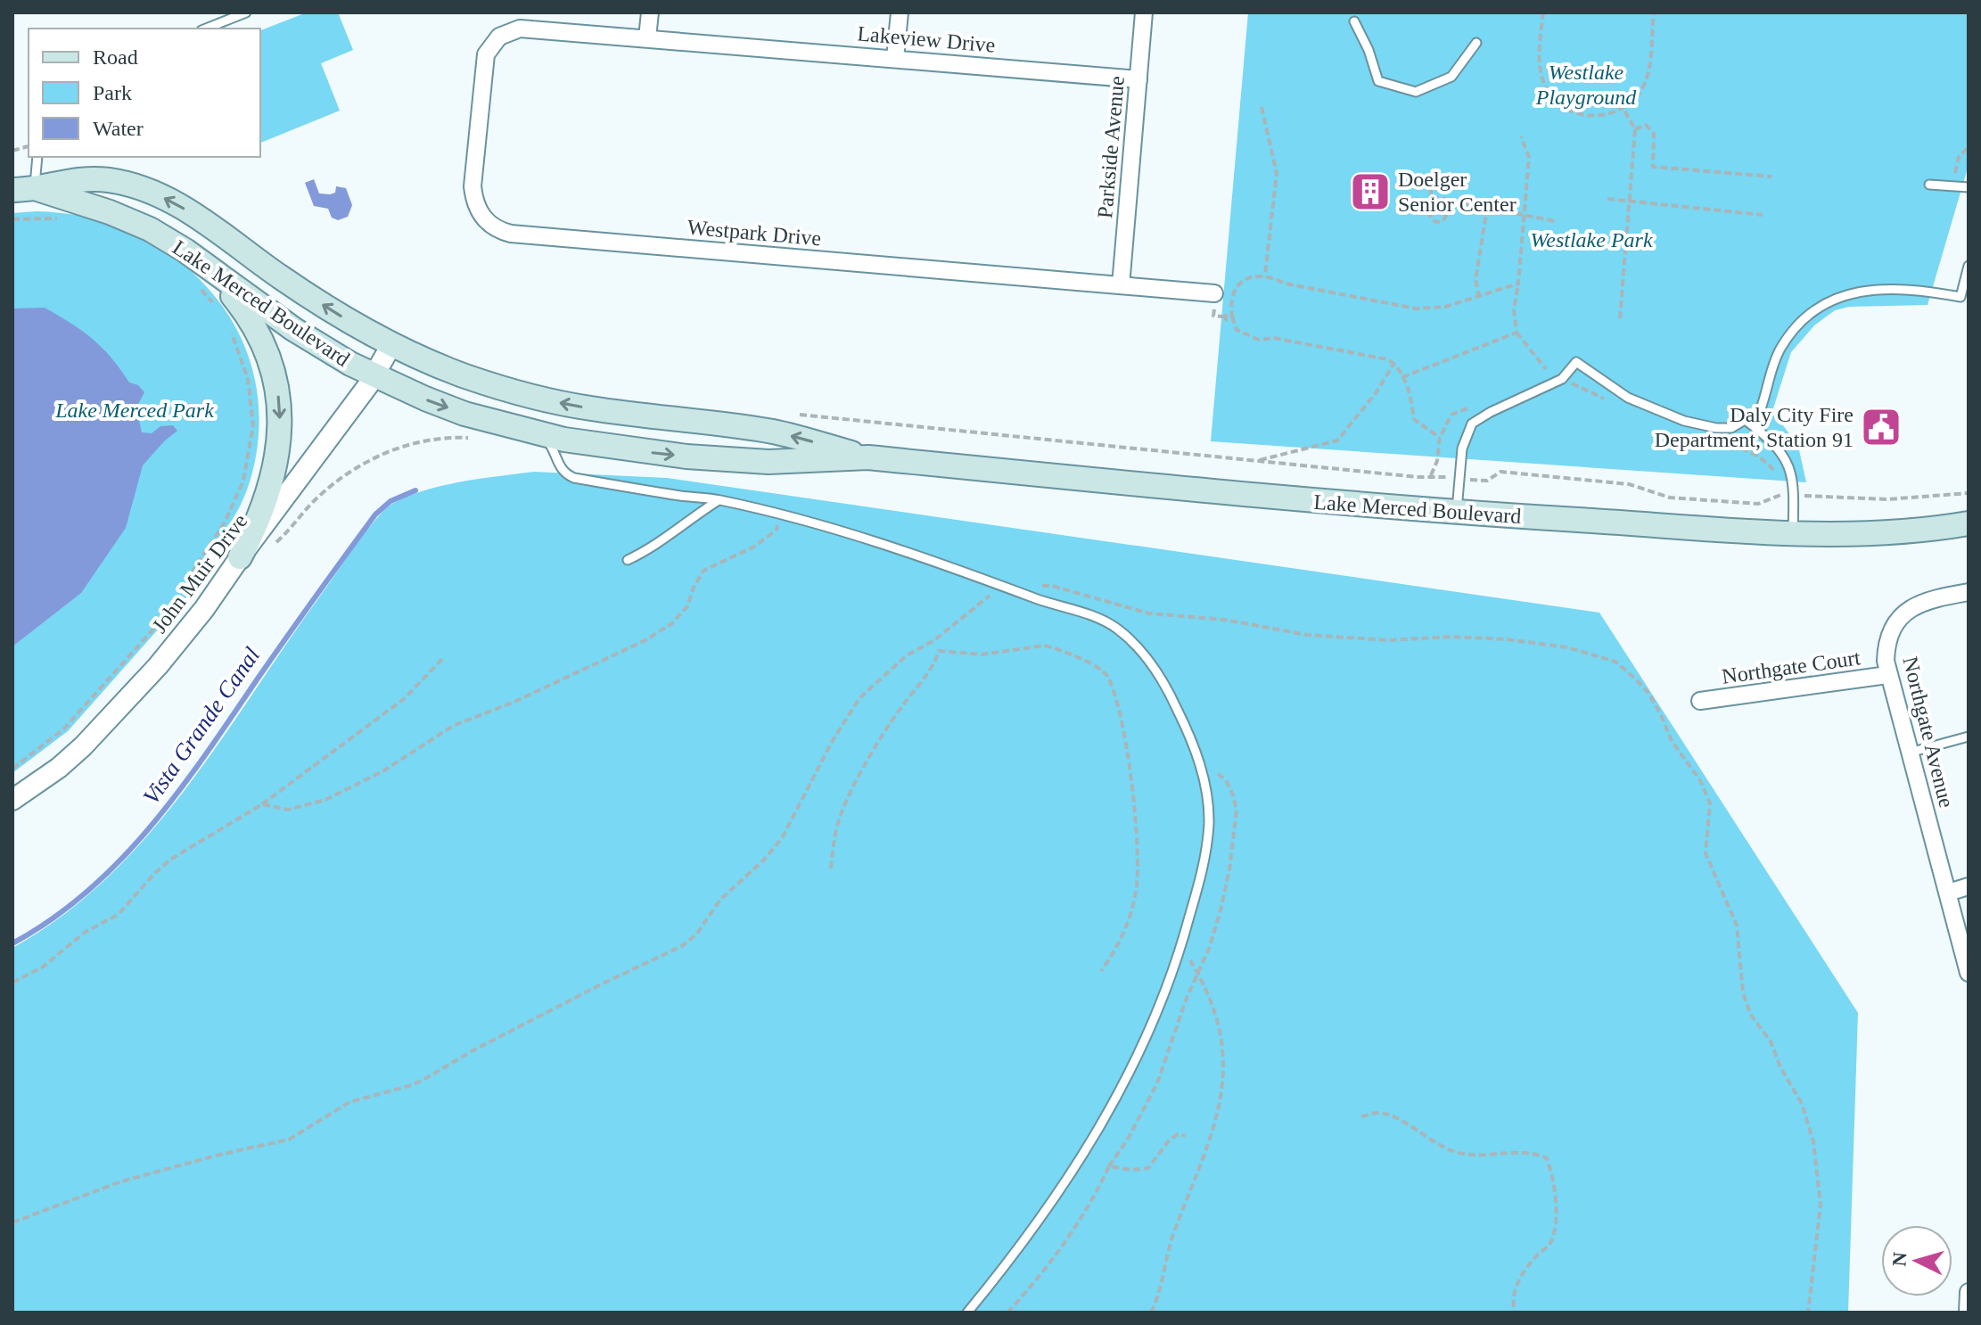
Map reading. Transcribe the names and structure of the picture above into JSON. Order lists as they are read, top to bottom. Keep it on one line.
{"streets":{"main road":["Lake Merced Boulevard"],"street":["Lakeview Drive","Parkside Avenue","Westpark Drive","John Muir Drive","Northgate Court","Northgate Avenue"]},"crossings":[["Lakeview Drive","Parkside Avenue"],["Lakeview Drive","Westpark Drive"],["Parkside Avenue","Westpark Drive"],["Lake Merced Boulevard","John Muir Drive"],["Northgate Court","Northgate Avenue"]],"water":["Vista Grande Canal"],"parks":["Westlake Playground","Westlake Park","Lake Merced Park"],"places":{"building":["Doelger Senior Center"],"public building":["Daly City Fire Department, Station 91"]},"legend":["Road","Park","Water"],"north":"left"}
